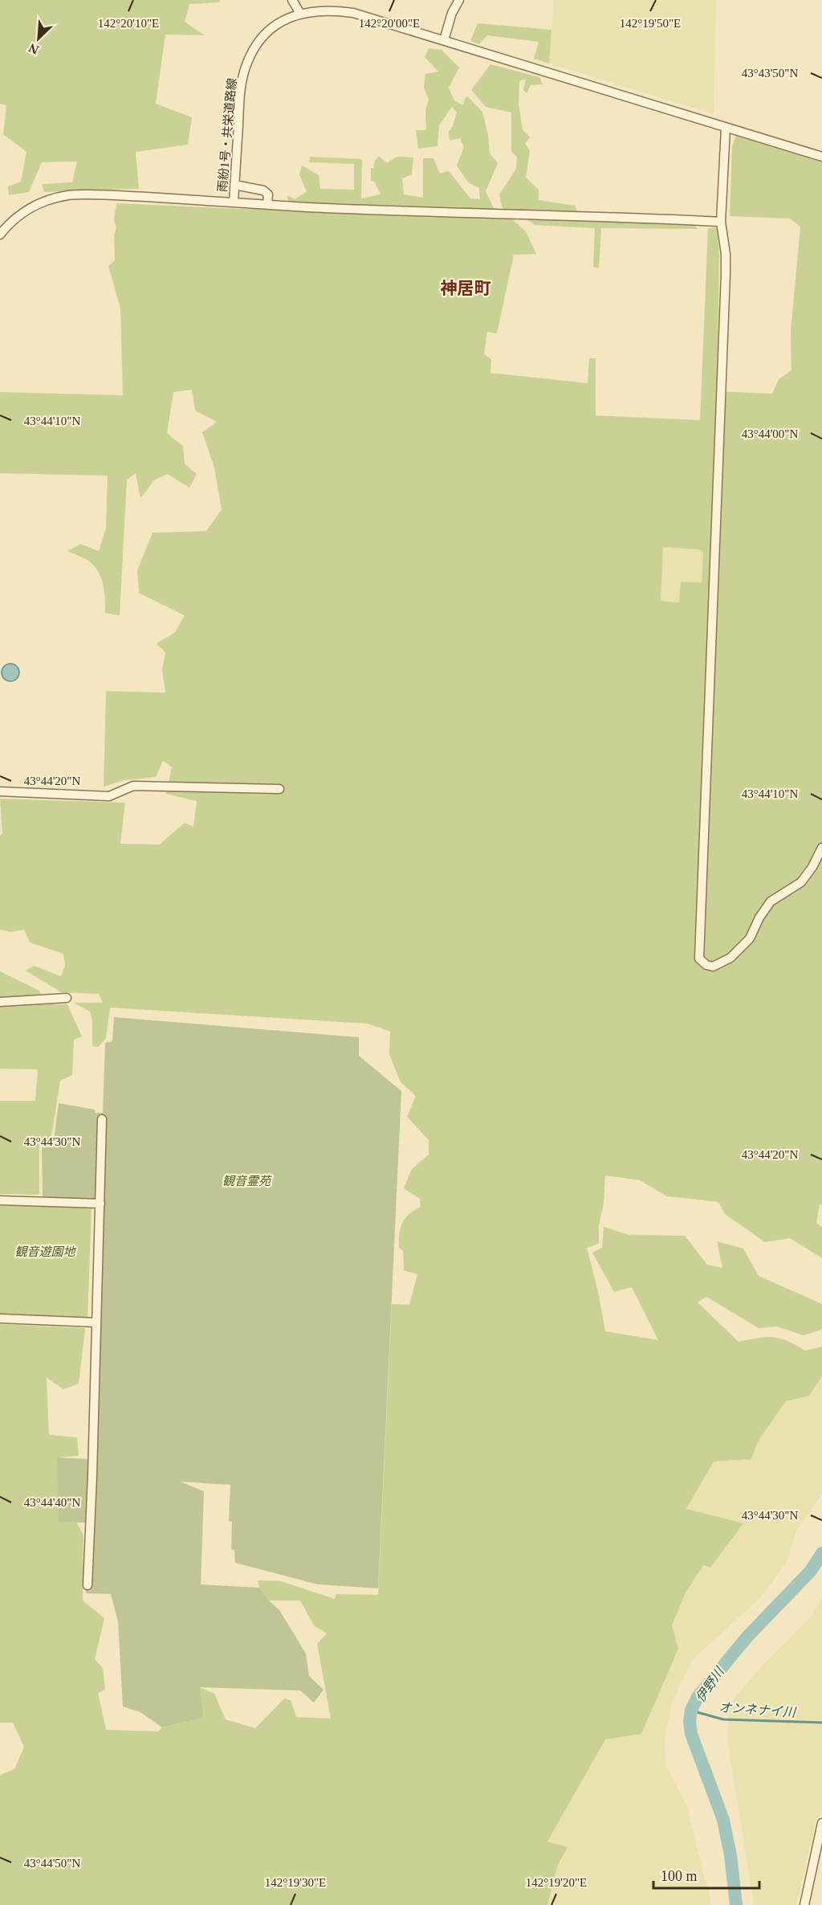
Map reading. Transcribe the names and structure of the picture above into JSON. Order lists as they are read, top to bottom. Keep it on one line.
{"streets":{"street":["雨紛1号・共栄道路線"]},"districts":["神居町"],"water":["伊野川","オンネナイ川"],"parks":["観音霊苑","観音遊園地"],"scale_bar":"100 m","north":"bottom left","coordinates":["142°20'00\"E","142°19'50\"E","142°20'10\"E","43°43'50\"N","43°44'10\"N","43°44'00\"N","43°44'20\"N","43°44'30\"N","43°44'40\"N","43°44'50\"N","142°19'30\"E","142°19'20\"E"]}
